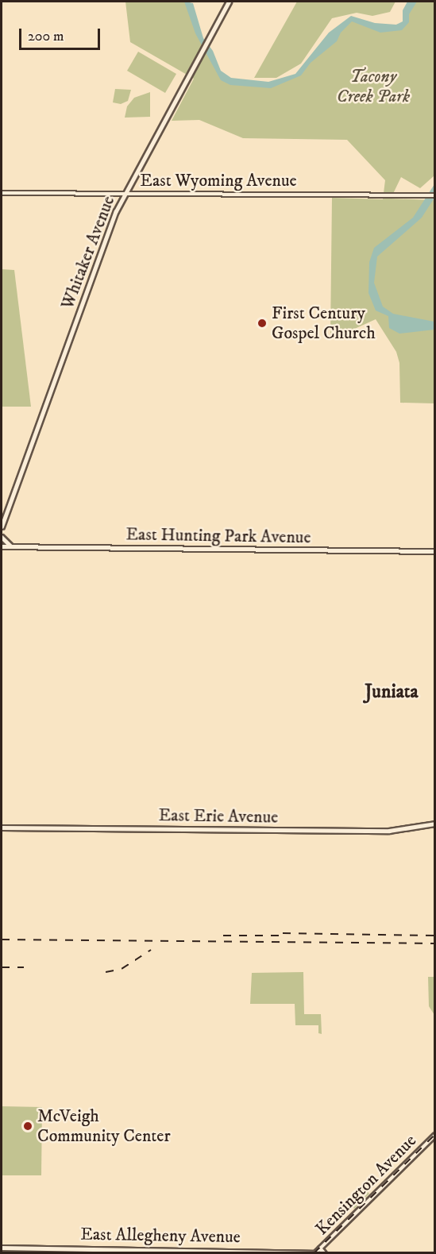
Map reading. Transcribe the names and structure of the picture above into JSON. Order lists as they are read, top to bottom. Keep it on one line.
{"streets":{"main road":["Whitaker Avenue","East Hunting Park Avenue","East Erie Avenue","East Allegheny Avenue"],"street":["East Wyoming Avenue","Kensington Avenue"]},"crossings":[["East Wyoming Avenue","Whitaker Avenue"],["Kensington Avenue","East Allegheny Avenue"]],"districts":["Juniata"],"parks":["Tacony Creek Park"],"places":["First Century Gospel Church","McVeigh Community Center"],"scale_bar":"200 m"}
